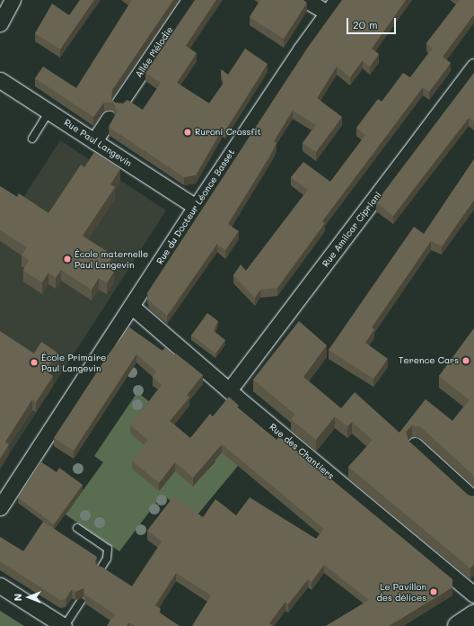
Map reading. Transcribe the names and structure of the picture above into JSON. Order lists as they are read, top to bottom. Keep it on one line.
{"streets":{"street":["Allée Mélodie","Rue Paul Langevin","Rue du Docteur Léonce Basset","Rue Amilcar Cipriani","Rue des Chantiers"]},"crossings":[["Rue Paul Langevin","Rue du Docteur Léonce Basset"],["Rue du Docteur Léonce Basset","Rue des Chantiers"],["Rue Amilcar Cipriani","Rue des Chantiers"]],"places":["Ruroni Crossfit","École maternelle Paul Langevin","Terence Cars","École Primaire Paul Langevin","Le Pavillon des délices"],"scale_bar":"20 m","north":"left"}
